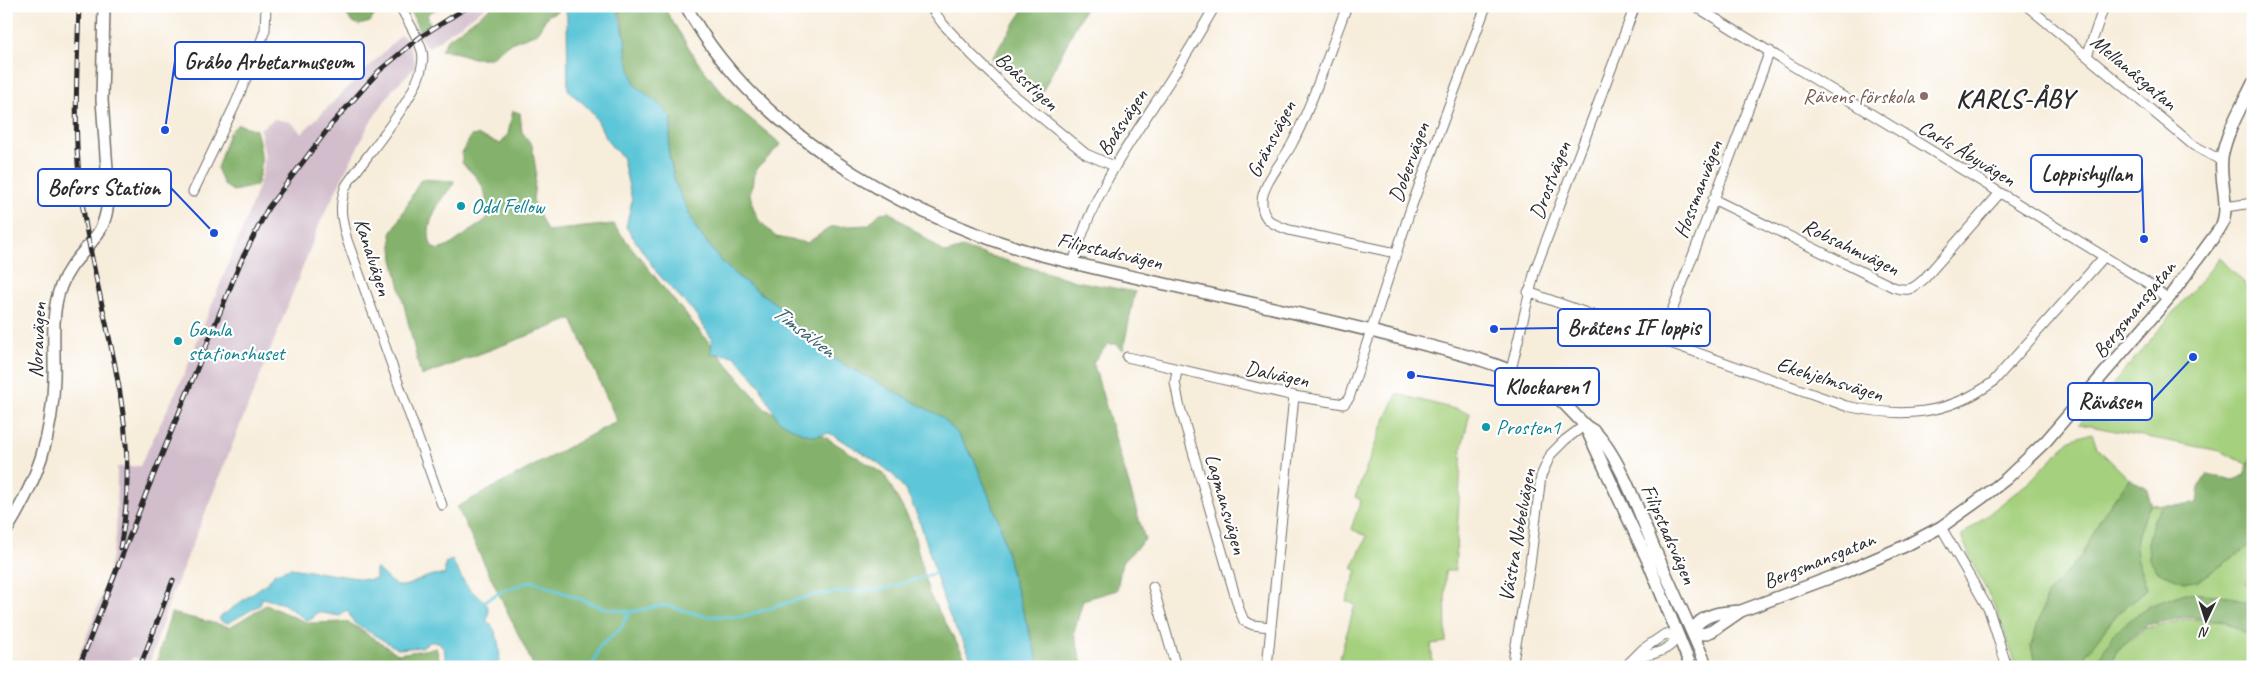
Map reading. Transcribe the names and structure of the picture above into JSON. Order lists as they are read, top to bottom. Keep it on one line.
{"streets":{"street":["Mellanåsgatan","Boåsstigen","Boåsvägen","Gränsvägen","Carls Åbyvägen","Dobervägen","Drostvägen","Hossmanvägen","Robsahmvägen","Filipstadsvägen","Kanalvägen","Bergsmansgatan","Noravägen","Dalvägen","Ekehjelmsvägen","Lagmansvägen","Västra Nobelvägen"]},"crossings":[["Mellanåsgatan","Bergsmansgatan"],["Boåsstigen","Boåsvägen"],["Boåsvägen","Filipstadsvägen"],["Gränsvägen","Dobervägen"],["Carls Åbyvägen","Hossmanvägen"],["Carls Åbyvägen","Robsahmvägen"],["Carls Åbyvägen","Bergsmansgatan"],["Carls Åbyvägen","Ekehjelmsvägen"],["Dobervägen","Filipstadsvägen"],["Dobervägen","Dalvägen"],["Drostvägen","Filipstadsvägen"],["Drostvägen","Ekehjelmsvägen"],["Hossmanvägen","Robsahmvägen"],["Hossmanvägen","Ekehjelmsvägen"],["Filipstadsvägen","Bergsmansgatan"],["Filipstadsvägen","Dalvägen"],["Filipstadsvägen","Västra Nobelvägen"],["Dalvägen","Lagmansvägen"]],"districts":["KARLS-ÅBY"],"water":["Timsälven"],"places":["Rävens förskola","Gråbo Arbetarmuseum","Odd Fellow","Bofors Station","Loppishyllan","Bråtens IF loppis","Gamla stationshuset","Rävåsen","Klockaren1","Prosten1"],"north":"bottom"}
